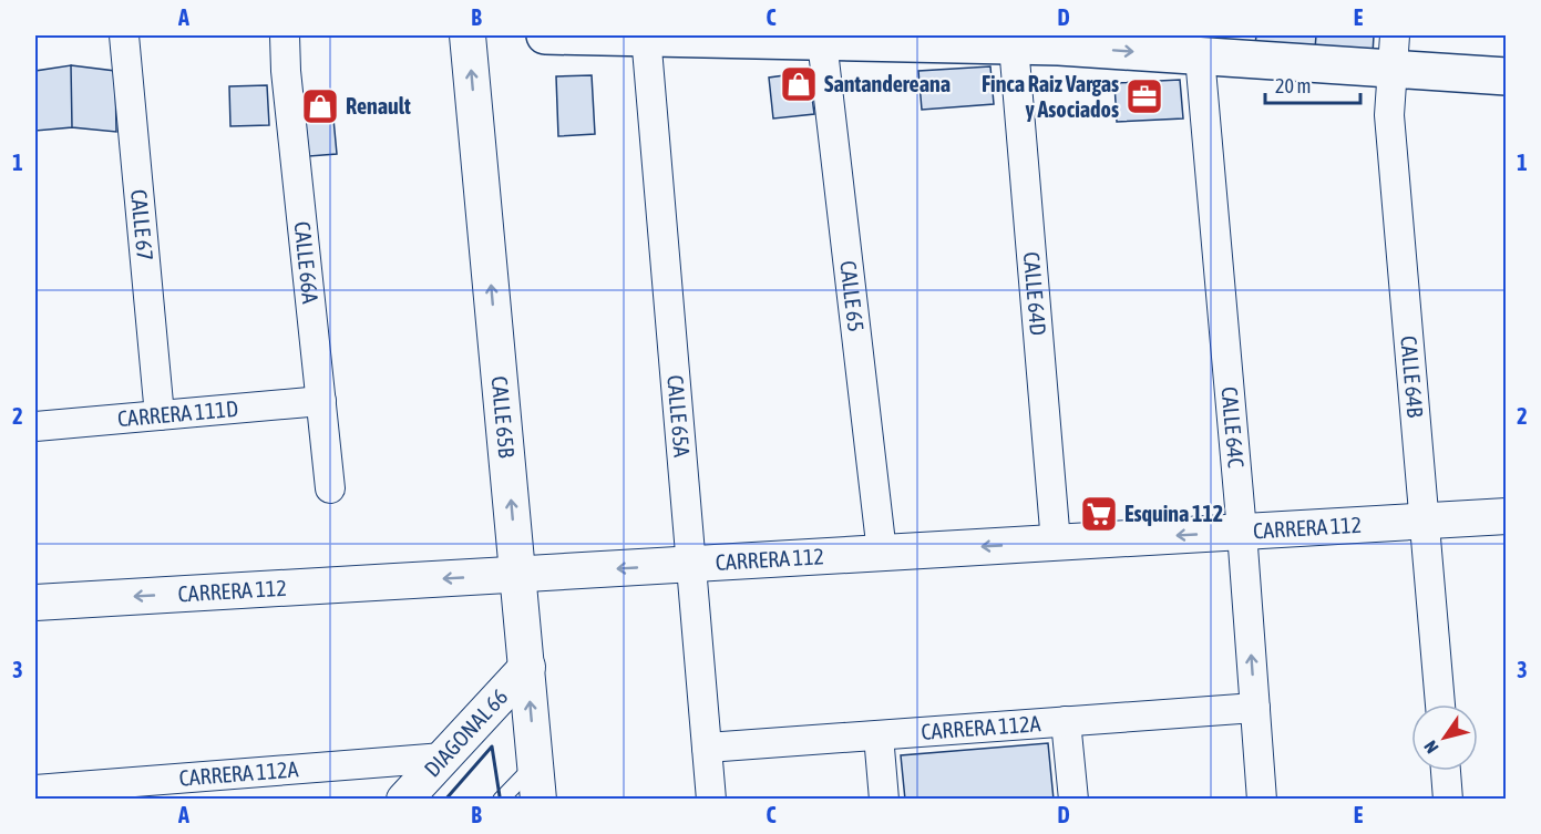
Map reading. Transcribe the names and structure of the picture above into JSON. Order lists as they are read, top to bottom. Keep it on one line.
{"streets":{"street":["CALLE 67","CALLE 66A","CALLE 64D","CALLE 65","CALLE 64B","CARRERA 111D","CALLE 65A","CALLE 65B","CALLE 64C","CARRERA 112","CARRERA 112A","DIAGONAL 66"]},"crossings":[["CALLE 67","CARRERA 111D"],["CALLE 66A","CARRERA 111D"],["CALLE 64D","CARRERA 112"],["CALLE 65","CARRERA 112"],["CALLE 64B","CARRERA 112"],["CALLE 65A","CARRERA 112"],["CALLE 65A","CARRERA 112A"],["CALLE 65B","CARRERA 112"],["CALLE 65B","DIAGONAL 66"],["CALLE 64C","CARRERA 112"],["CALLE 64C","CARRERA 112A"],["CARRERA 112A","DIAGONAL 66"]],"one_way":["CALLE 65B","CARRERA 112"],"places":{"shop":["Santandereana","Renault"],"office":["Finca Raiz Vargas y Asociados"],"supermarket":["Esquina 112"]},"scale_bar":"20 m","north":"bottom left","grid":{"columns":["A","B","C","D","E"],"rows":["1","2","3"]}}
